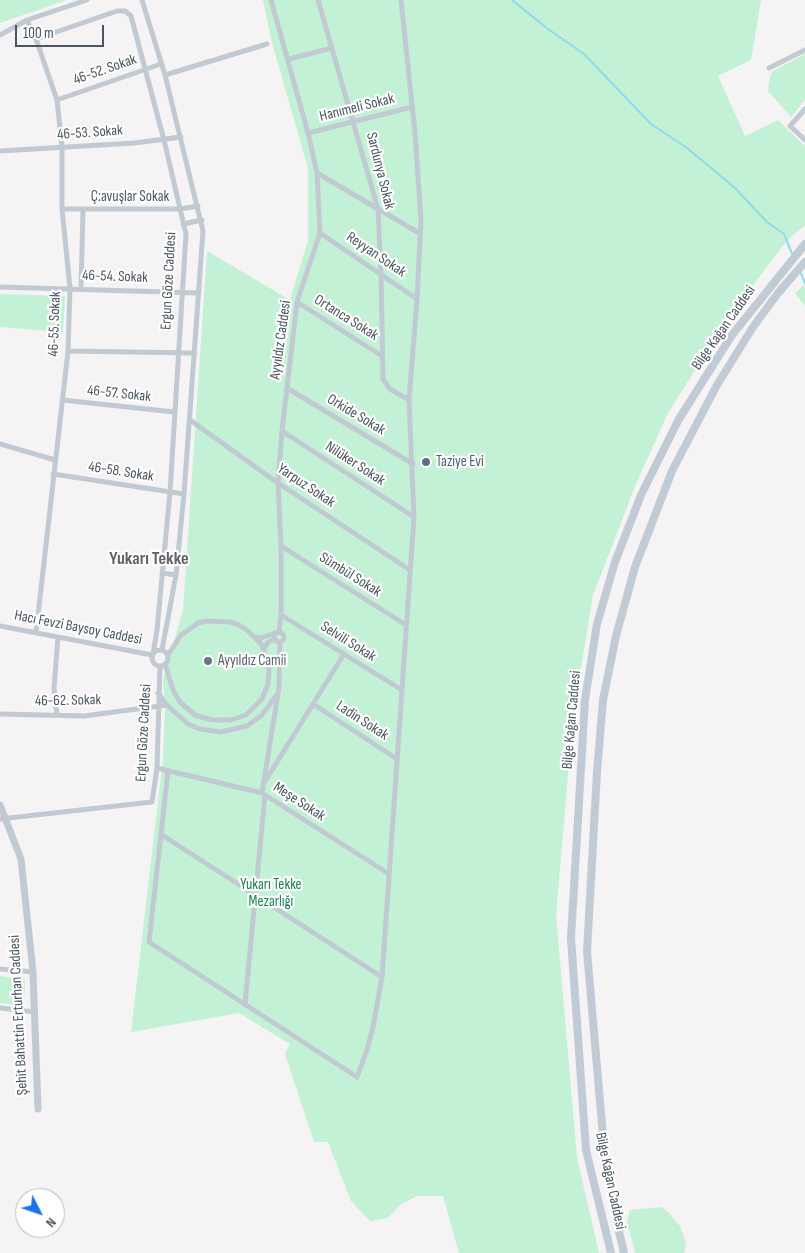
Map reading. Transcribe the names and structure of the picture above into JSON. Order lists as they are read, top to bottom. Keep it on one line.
{"streets":{"main road":["Bilge Kağan Caddesi"],"street":["46-52. Sokak","Hanımeli Sokak","46-53. Sokak","Sardunya Sokak","Ç:avuşlar Sokak","Reyyan Sokak","46-54. Sokak","Ergun Göze Caddesi","Ortanca Sokak","46-55. Sokak","Ayyıldız Caddesi","46-57. Sokak","Orkide Sokak","Nilüker Sokak","46-58. Sokak","Yarpuz Sokak","Sümbül Sokak","Hacı Fevzi Baysoy Caddesi","Selvili Sokak","46-62. Sokak","Ladin Sokak","Meşe Sokak","Şehit Bahattin Erturhan Caddesi"]},"crossings":[["46-52. Sokak","Ergun Göze Caddesi"],["46-52. Sokak","46-55. Sokak"],["Hanımeli Sokak","Sardunya Sokak"],["Hanımeli Sokak","Ayyıldız Caddesi"],["46-53. Sokak","Ergun Göze Caddesi"],["46-53. Sokak","46-55. Sokak"],["Sardunya Sokak","Reyyan Sokak"],["Sardunya Sokak","Ortanca Sokak"],["Ç:avuşlar Sokak","Ergun Göze Caddesi"],["Ç:avuşlar Sokak","46-55. Sokak"],["Reyyan Sokak","Ayyıldız Caddesi"],["46-54. Sokak","Ergun Göze Caddesi"],["46-54. Sokak","46-55. Sokak"],["Ergun Göze Caddesi","46-55. Sokak"],["Ergun Göze Caddesi","46-57. Sokak"],["Ergun Göze Caddesi","46-58. Sokak"],["Ergun Göze Caddesi","Yarpuz Sokak"],["Ergun Göze Caddesi","Hacı Fevzi Baysoy Caddesi"],["Ergun Göze Caddesi","46-62. Sokak"],["Ergun Göze Caddesi","Meşe Sokak"],["Ergun Göze Caddesi","Şehit Bahattin Erturhan Caddesi"],["Ortanca Sokak","Ayyıldız Caddesi"],["46-55. Sokak","46-57. Sokak"],["46-55. Sokak","46-58. Sokak"],["46-55. Sokak","Hacı Fevzi Baysoy Caddesi"],["Ayyıldız Caddesi","Orkide Sokak"],["Ayyıldız Caddesi","Nilüker Sokak"],["Ayyıldız Caddesi","Yarpuz Sokak"],["Ayyıldız Caddesi","Sümbül Sokak"],["Ayyıldız Caddesi","Selvili Sokak"],["Ayyıldız Caddesi","Meşe Sokak"]],"districts":["Yukarı Tekke"],"parks":["Yukarı Tekke Mezarlığı"],"places":["Taziye Evi","Ayyıldız Camii"],"scale_bar":"100 m","north":"bottom right"}
